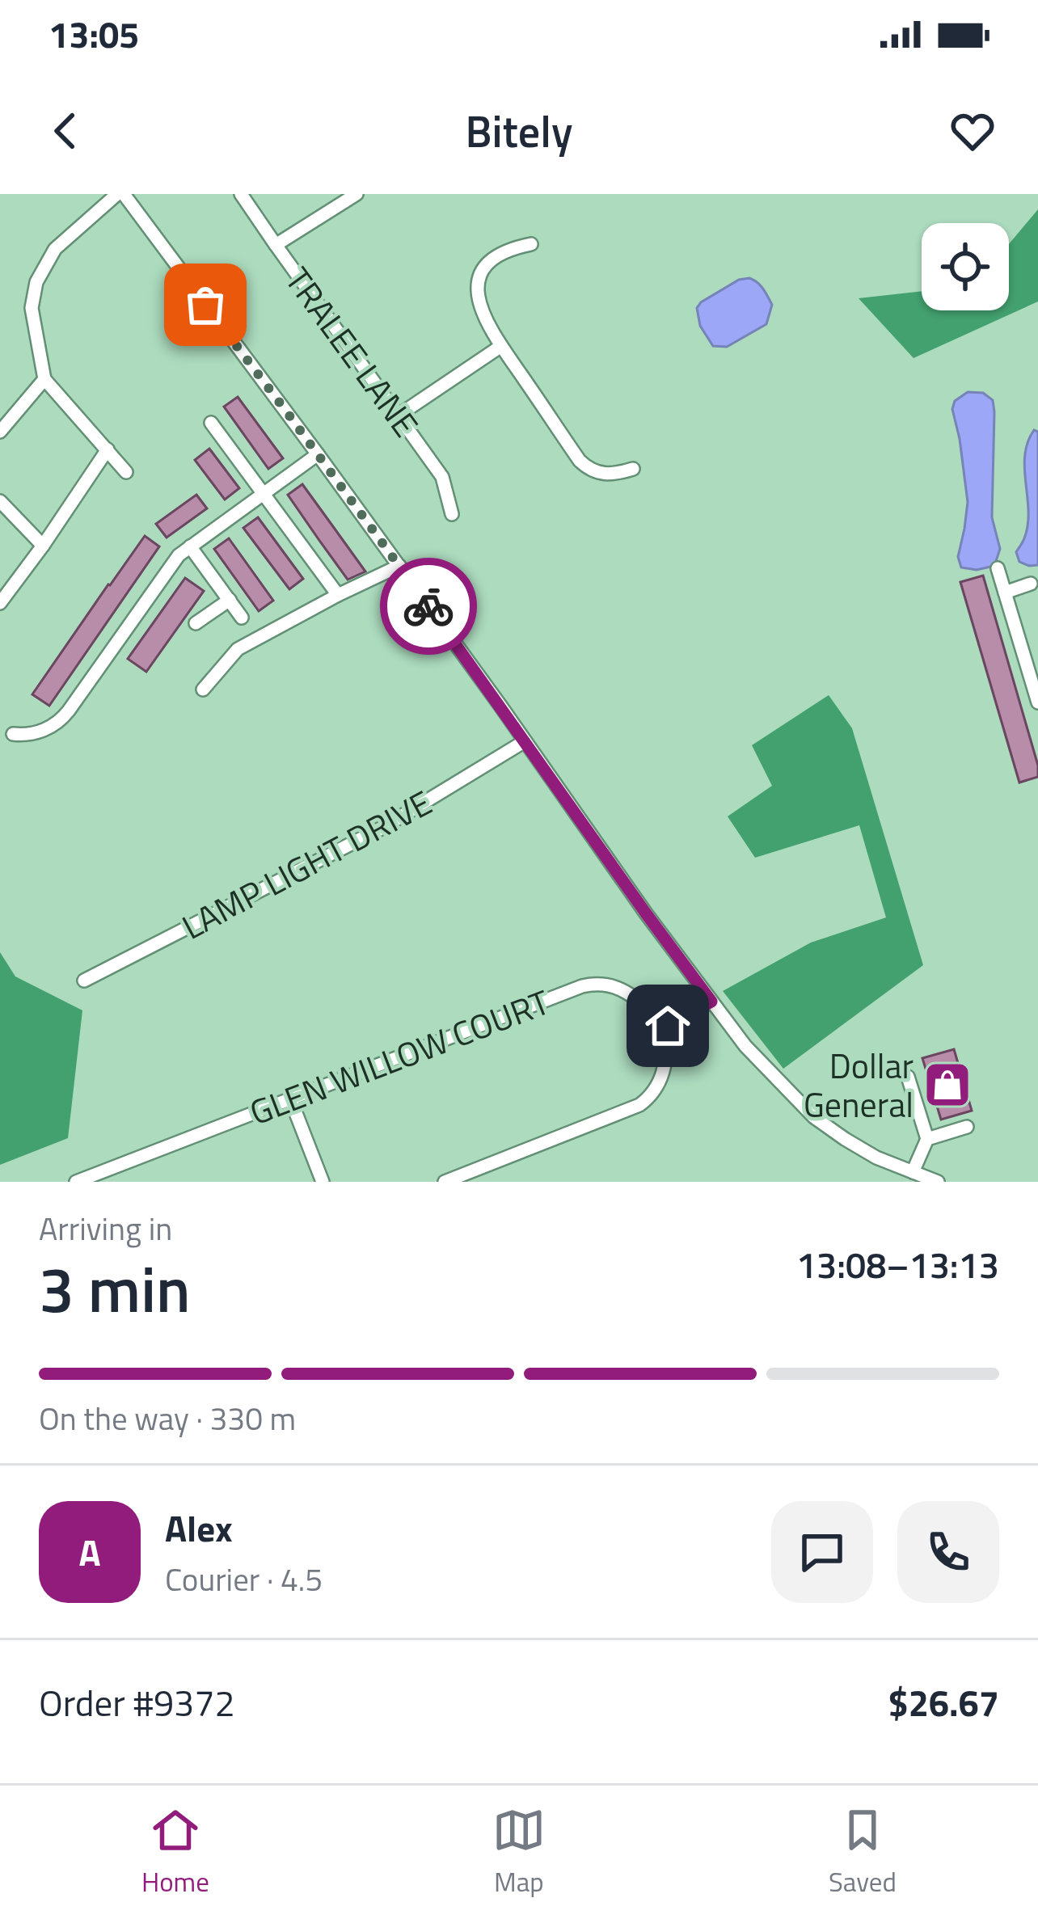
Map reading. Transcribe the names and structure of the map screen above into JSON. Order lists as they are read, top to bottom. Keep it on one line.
{"streets":{"street":["TRALEE LANE","LAMP LIGHT DRIVE","GLEN WILLOW COURT"]},"places":{"shop":["Dollar General"]},"page":{"status":"13:05","header":"Bitely","heading":["3 min","Arriving in","13:08–13:13"],"panel":["Alex","Courier · 4.5","Order #9372","$26.67"],"bar":"On the way · 330 m","round":"A","tabs":["Home","Map","Saved"]}}
